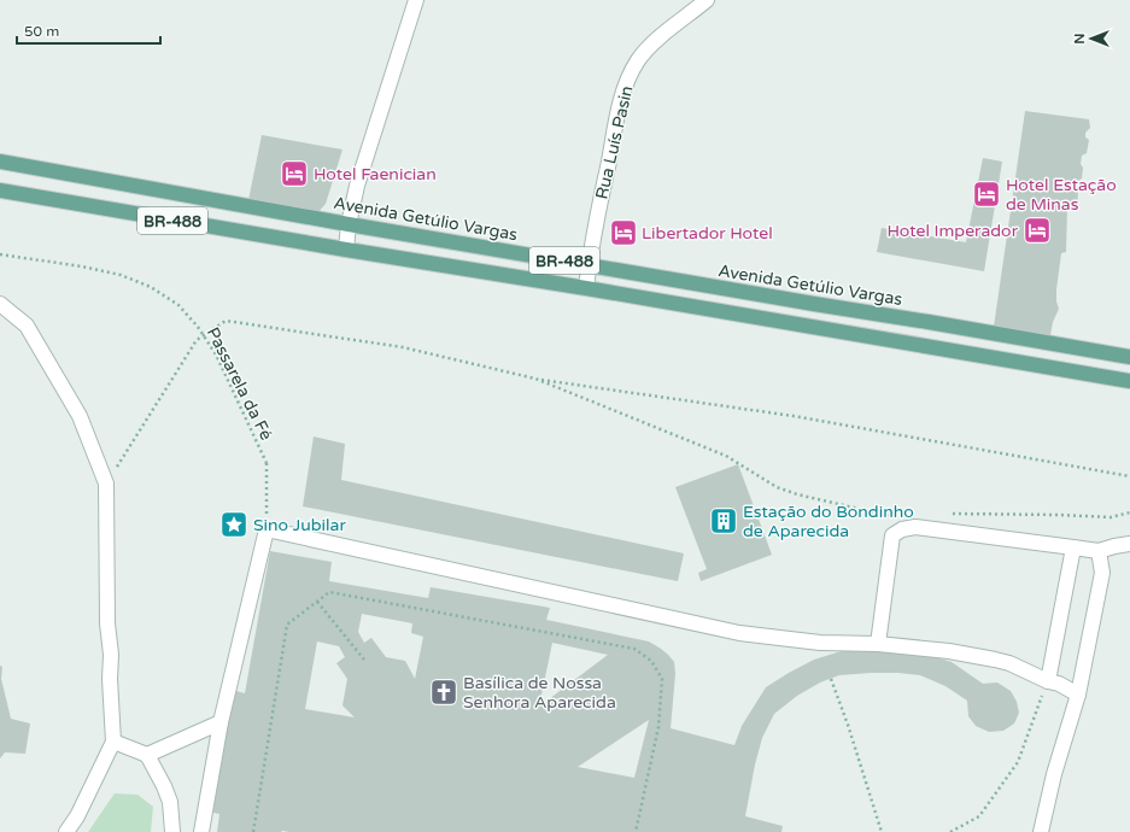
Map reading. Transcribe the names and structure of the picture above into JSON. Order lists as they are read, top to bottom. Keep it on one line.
{"streets":{"main road":["Avenida Getúlio Vargas","BR-488"],"street":["Rua Luís Pasin"],"path":["Passarela da Fé"]},"crossings":[["Rua Luís Pasin","Avenida Getúlio Vargas"],["Rua Luís Pasin","BR-488"]],"places":{"hotel":["Hotel Faenician","Hotel Estação de Minas","Hotel Imperador","Libertador Hotel"],"building":["Estação do Bondinho de Aparecida"],"place":["Sino Jubilar"],"church":["Basílica de Nossa Senhora Aparecida"]},"scale_bar":"50 m","north":"left"}
